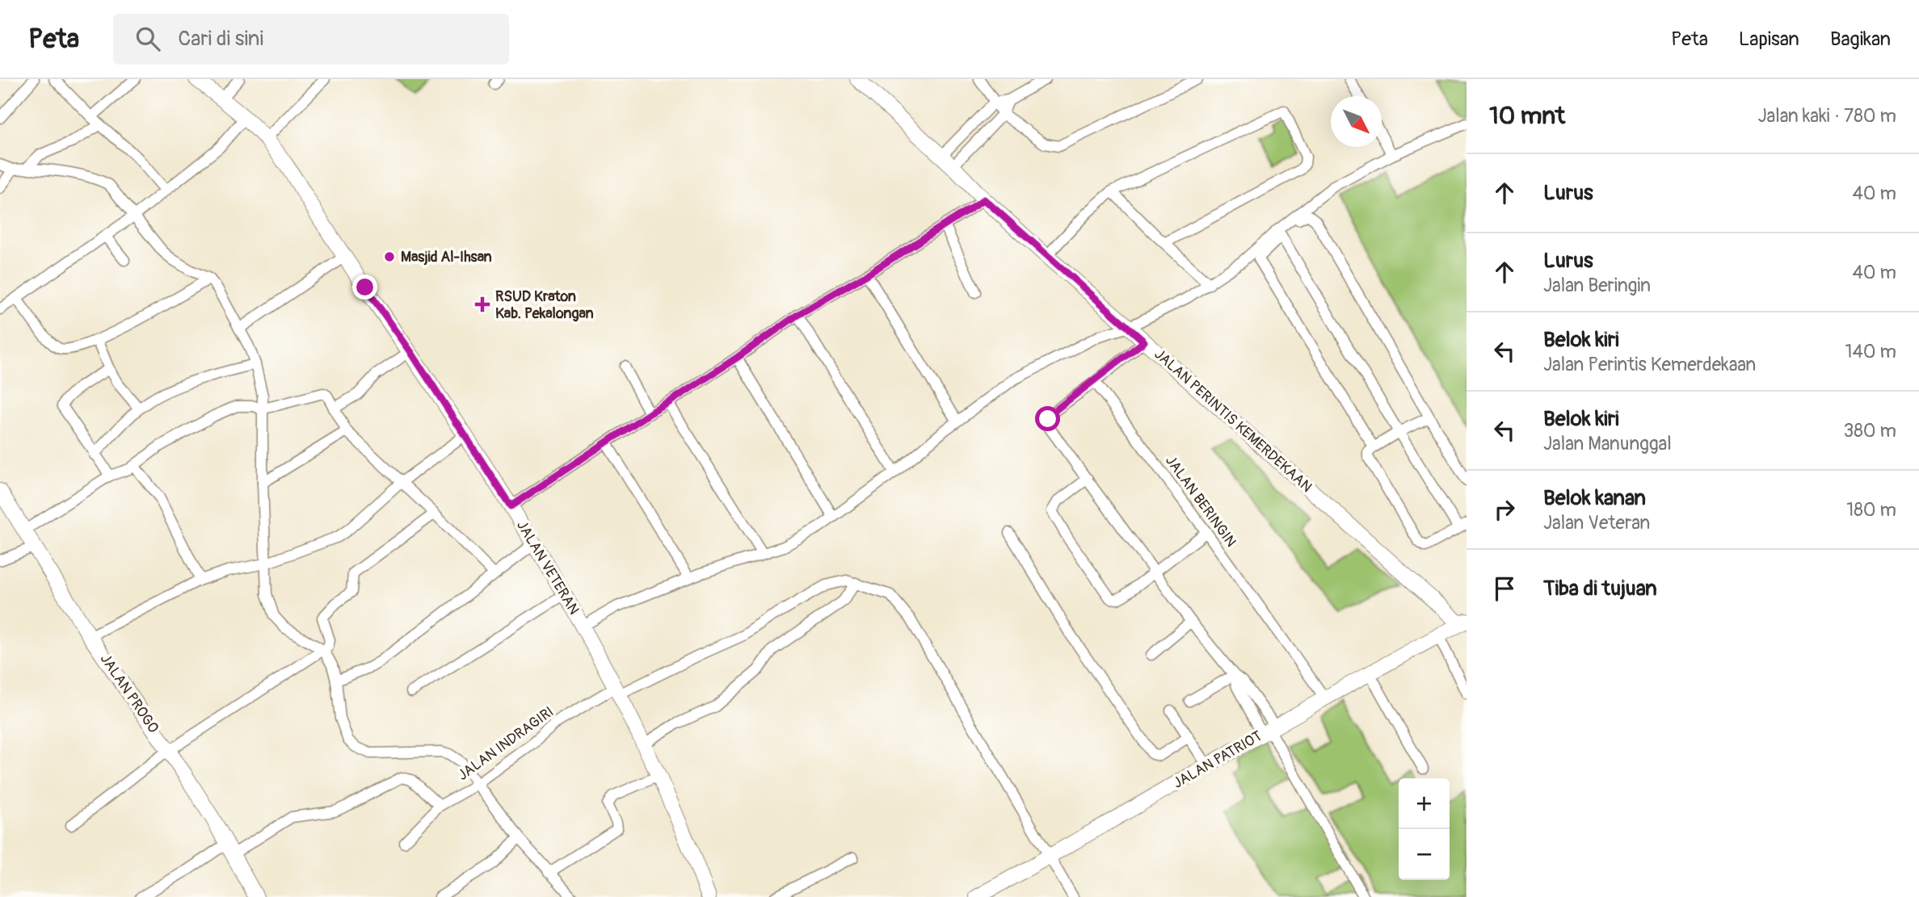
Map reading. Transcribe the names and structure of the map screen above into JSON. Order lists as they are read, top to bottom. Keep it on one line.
{"streets":{"street":["JALAN PERINTIS KEMERDEKAAN","JALAN BERINGIN","JALAN VETERAN","JALAN PROGO","JALAN INDRAGIRI","JALAN PATRIOT"]},"crossings":[["JALAN PERINTIS KEMERDEKAAN","JALAN PATRIOT"],["JALAN BERINGIN","JALAN PATRIOT"],["JALAN VETERAN","JALAN INDRAGIRI"]],"places":{"other":["Masjid Al-Ihsan"],"health":["RSUD Kraton Kab. Pekalongan"]},"north":"bottom right","page":{"header":"Peta","search":"Cari di sini","nav":["Peta","Lapisan","Bagikan"],"heading":["10 mnt","Jalan kaki · 780 m"],"list":[["Lurus","40 m"],["Lurus","Jalan Beringin","40 m"],["Belok kiri","Jalan Perintis Kemerdekaan","140 m"],["Belok kiri","Jalan Manunggal","380 m"],["Belok kanan","Jalan Veteran","180 m"],"Tiba di tujuan"],"map_buttons":["+","−"]}}
